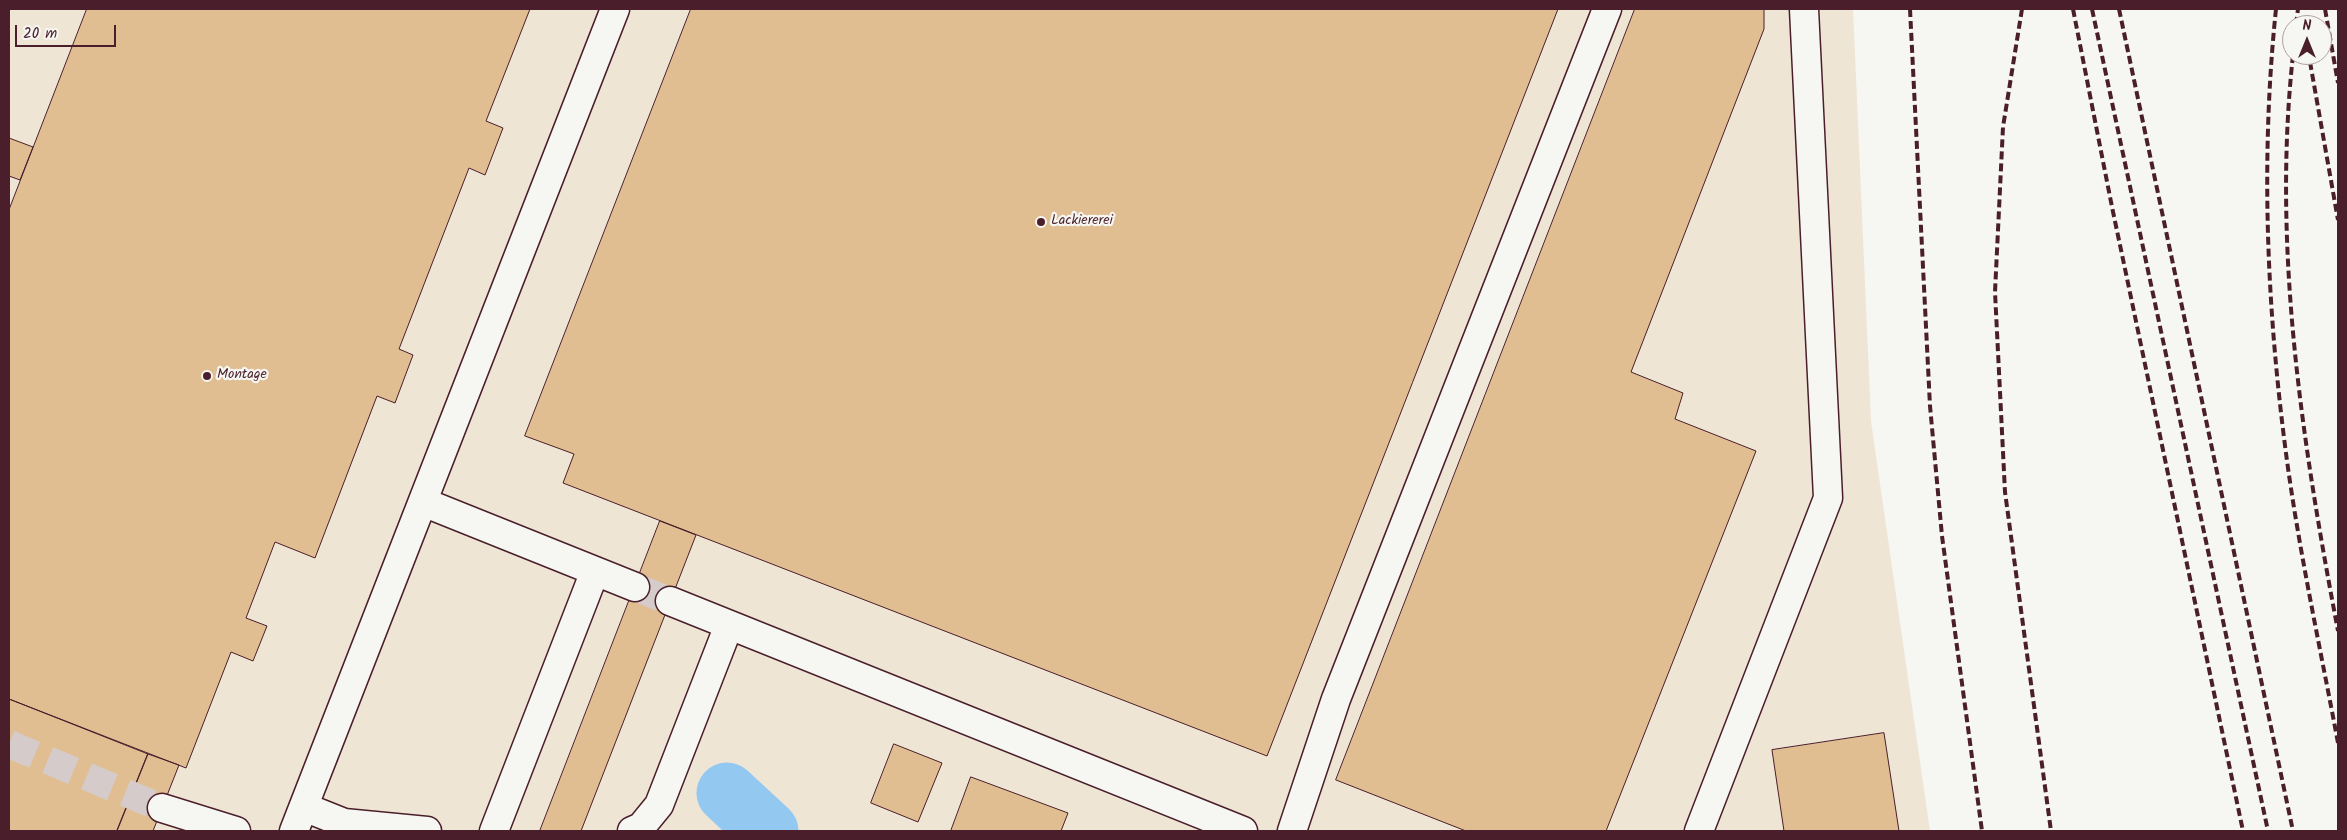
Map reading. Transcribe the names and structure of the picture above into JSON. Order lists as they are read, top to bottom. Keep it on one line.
{"places":["Lackiererei","Montage"],"scale_bar":"20 m","north":"top"}
